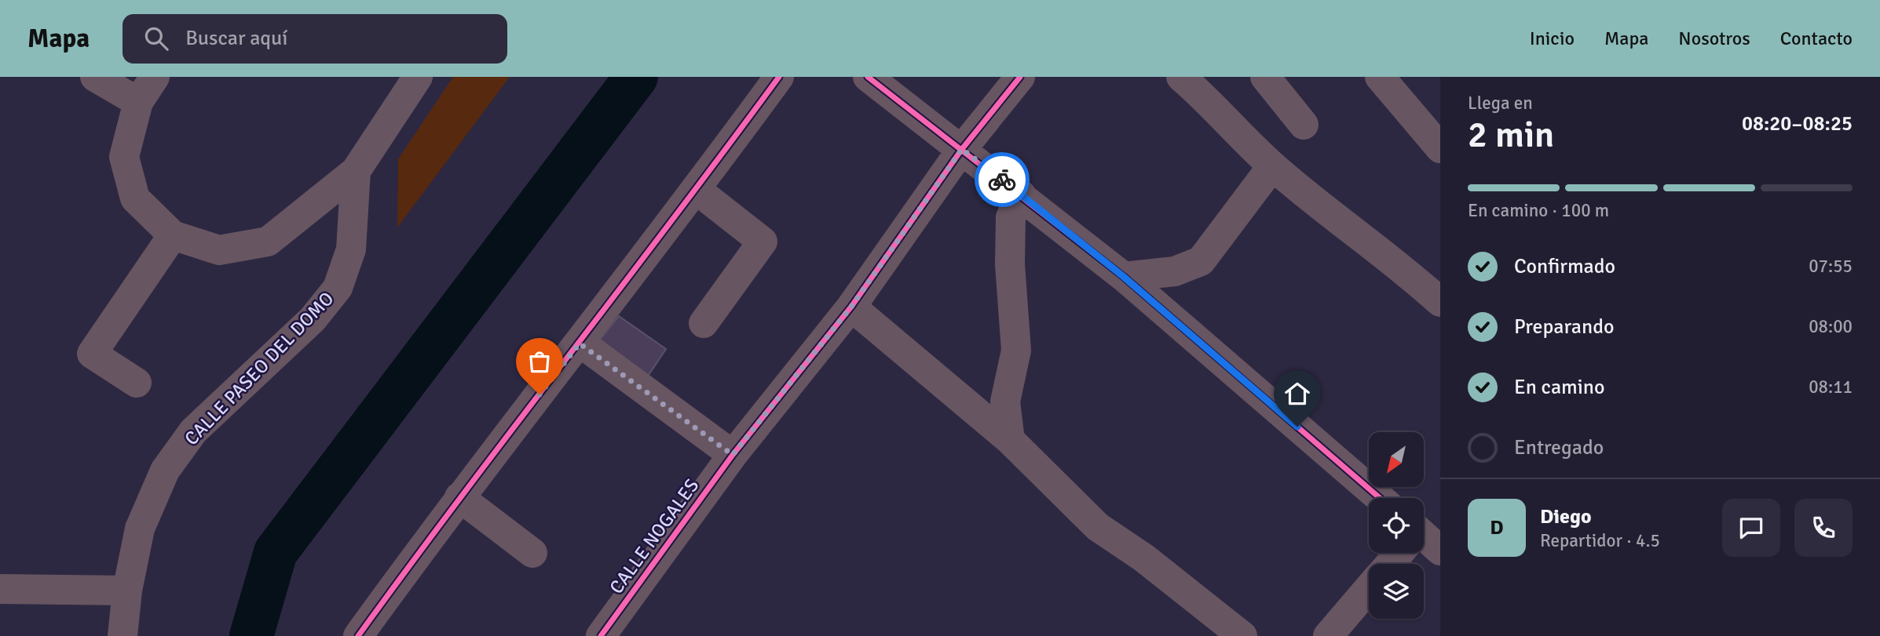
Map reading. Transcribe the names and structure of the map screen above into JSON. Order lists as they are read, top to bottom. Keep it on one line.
{"streets":{"street":["CALLE PASEO DEL DOMO","CALLE NOGALES"]},"north":"bottom left","page":{"header":"Mapa","search":"Buscar aquí","nav":["Inicio","Mapa","Nosotros","Contacto"],"heading":["2 min","Llega en","08:20–08:25"],"panel":["Diego","Repartidor · 4.5"],"bar":"En camino · 100 m","list":[["Confirmado","07:55"],["Preparando","08:00"],["En camino","08:11"],"Entregado"],"round":"D"}}
